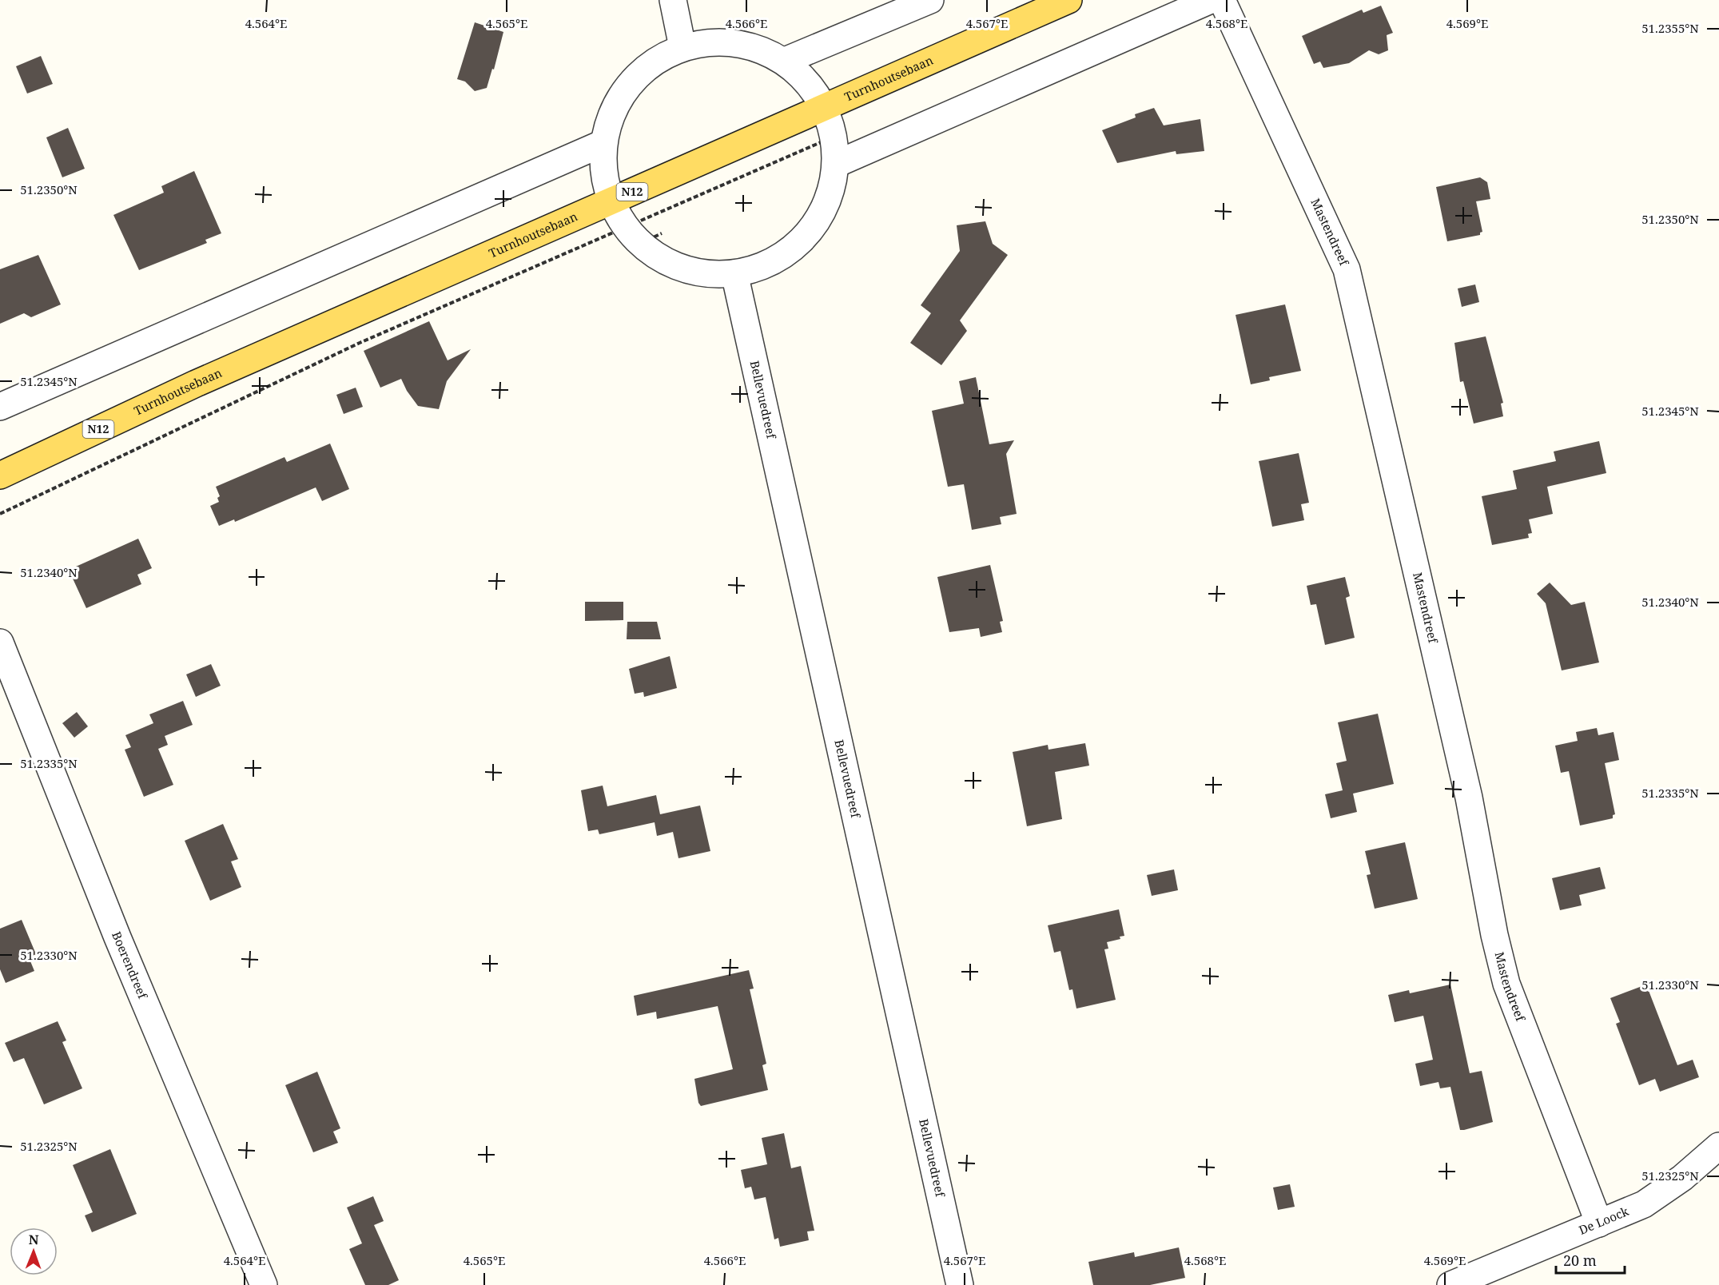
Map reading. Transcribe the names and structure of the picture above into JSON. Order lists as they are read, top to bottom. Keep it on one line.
{"streets":{"main road":["Turnhoutsebaan","N12"],"street":["Mastendreef","Bellevuedreef","Boerendreef","De Loock"]},"crossings":[["Mastendreef","De Loock"]],"scale_bar":"20 m","north":"top","coordinates":["4.564°E","4.565°E","4.566°E","4.567°E","4.568°E","4.569°E","51.2355°N","51.2350°N","51.2345°N","51.2340°N","51.2335°N","51.2330°N","51.2325°N"]}
